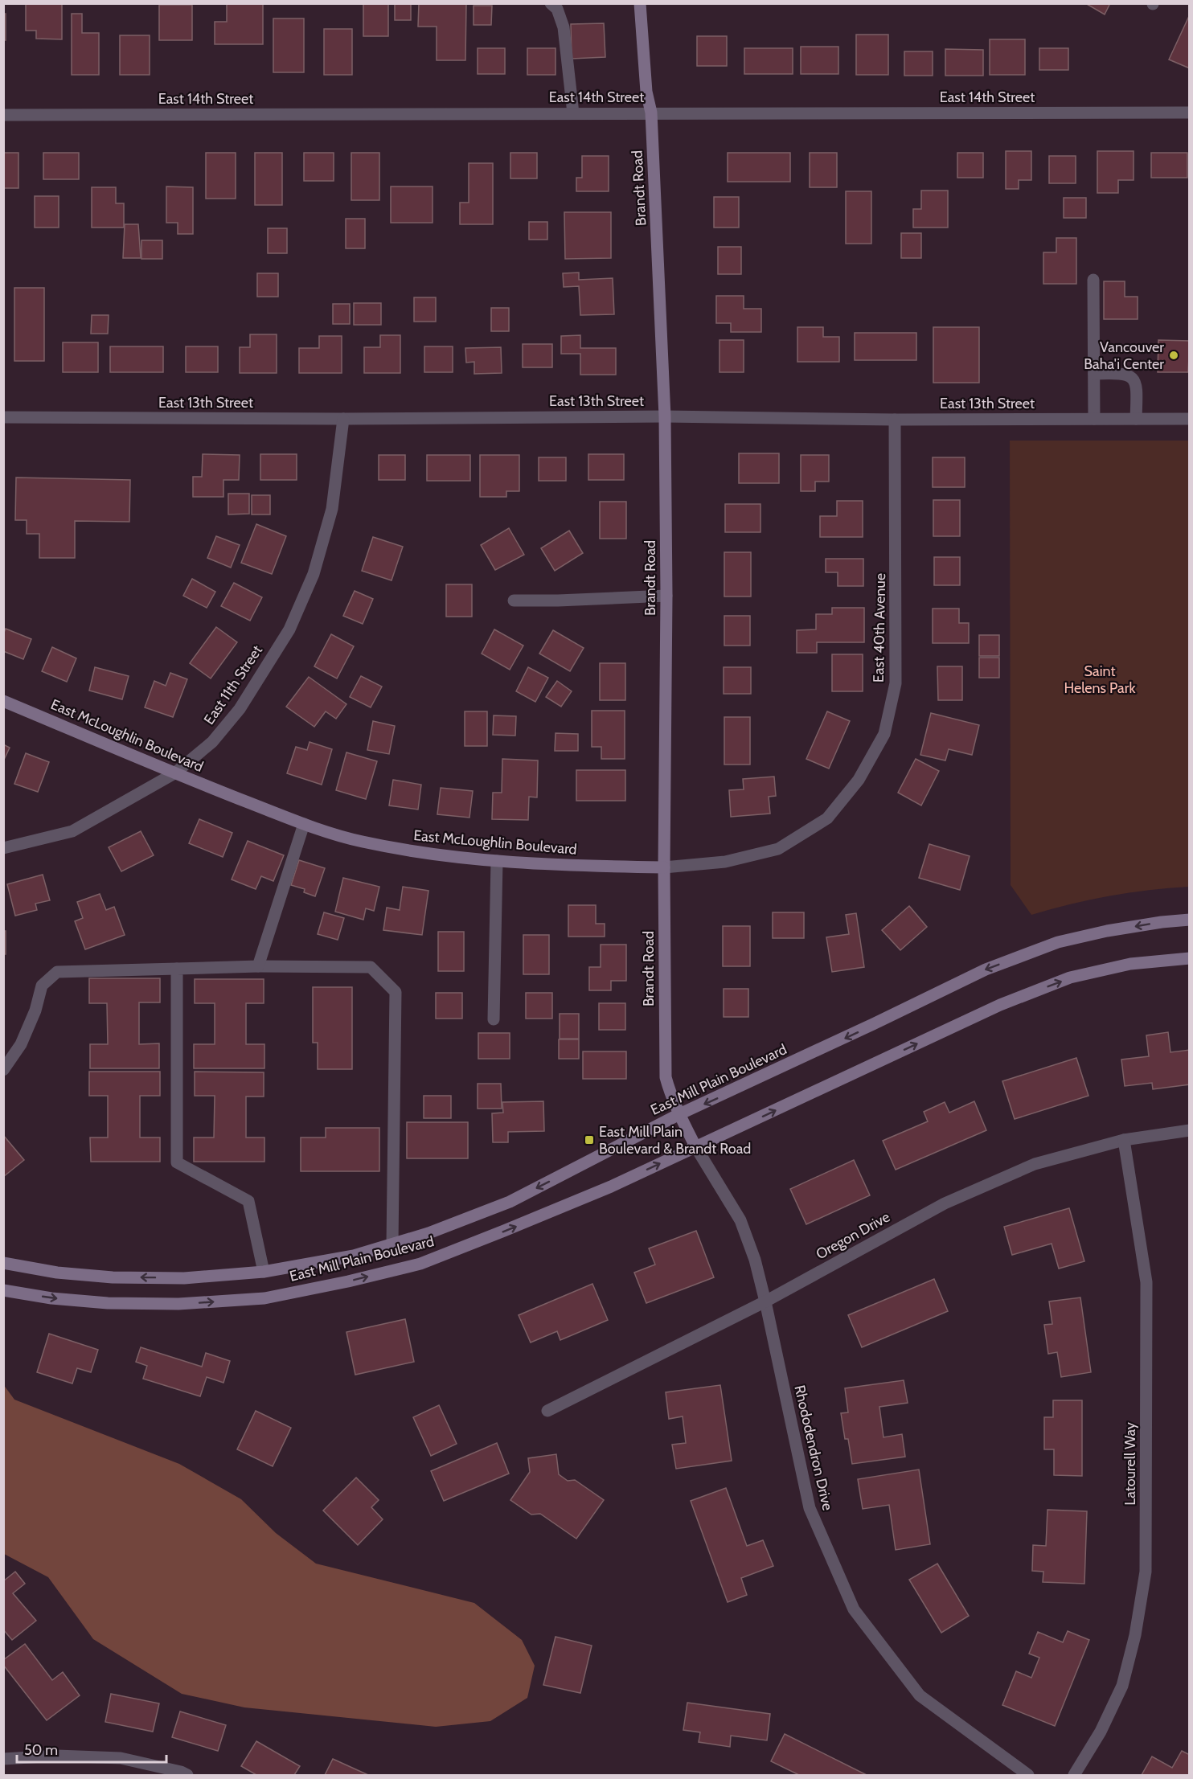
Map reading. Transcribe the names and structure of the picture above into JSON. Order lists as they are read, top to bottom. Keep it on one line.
{"streets":{"main road":["Brandt Road","East McLoughlin Boulevard","East Mill Plain Boulevard"],"street":["East 14th Street","East 13th Street","East 40th Avenue","East 11th Street","Oregon Drive","Rhododendron Drive","Latourell Way"]},"crossings":[["East 14th Street","Brandt Road"],["Brandt Road","East 13th Street"],["Brandt Road","East McLoughlin Boulevard"],["Brandt Road","East Mill Plain Boulevard"],["Brandt Road","Rhododendron Drive"],["East 13th Street","East 40th Avenue"],["East 13th Street","East 11th Street"],["East 40th Avenue","East McLoughlin Boulevard"],["East 11th Street","East McLoughlin Boulevard"],["East Mill Plain Boulevard","Rhododendron Drive"],["Oregon Drive","Rhododendron Drive"],["Oregon Drive","Latourell Way"]],"parks":["Saint Helens Park"],"places":{"other":["Vancouver Baha'i Center"],"transit":["East Mill Plain Boulevard & Brandt Road"]},"scale_bar":"50 m"}
